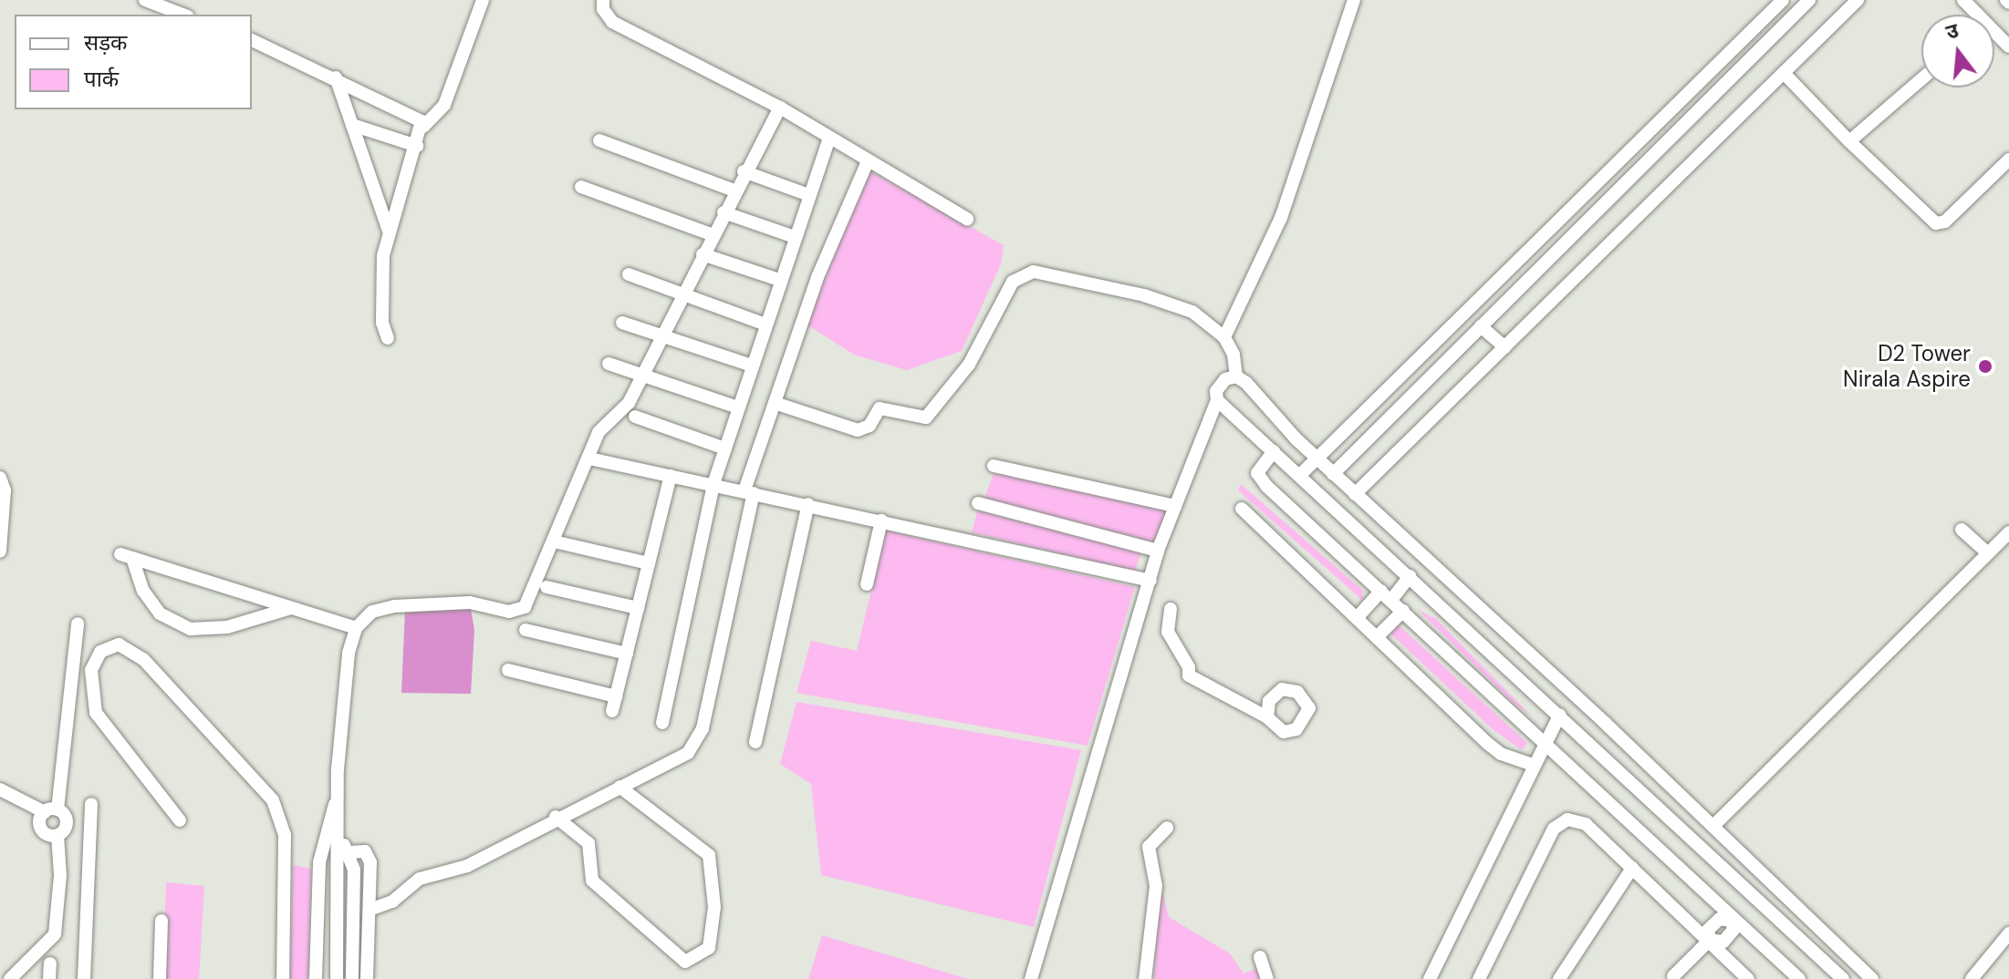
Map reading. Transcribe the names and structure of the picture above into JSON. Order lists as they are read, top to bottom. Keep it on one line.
{"places":["D2 Tower Nirala Aspire"],"legend":["सड़क","पार्क"],"north":"top"}
